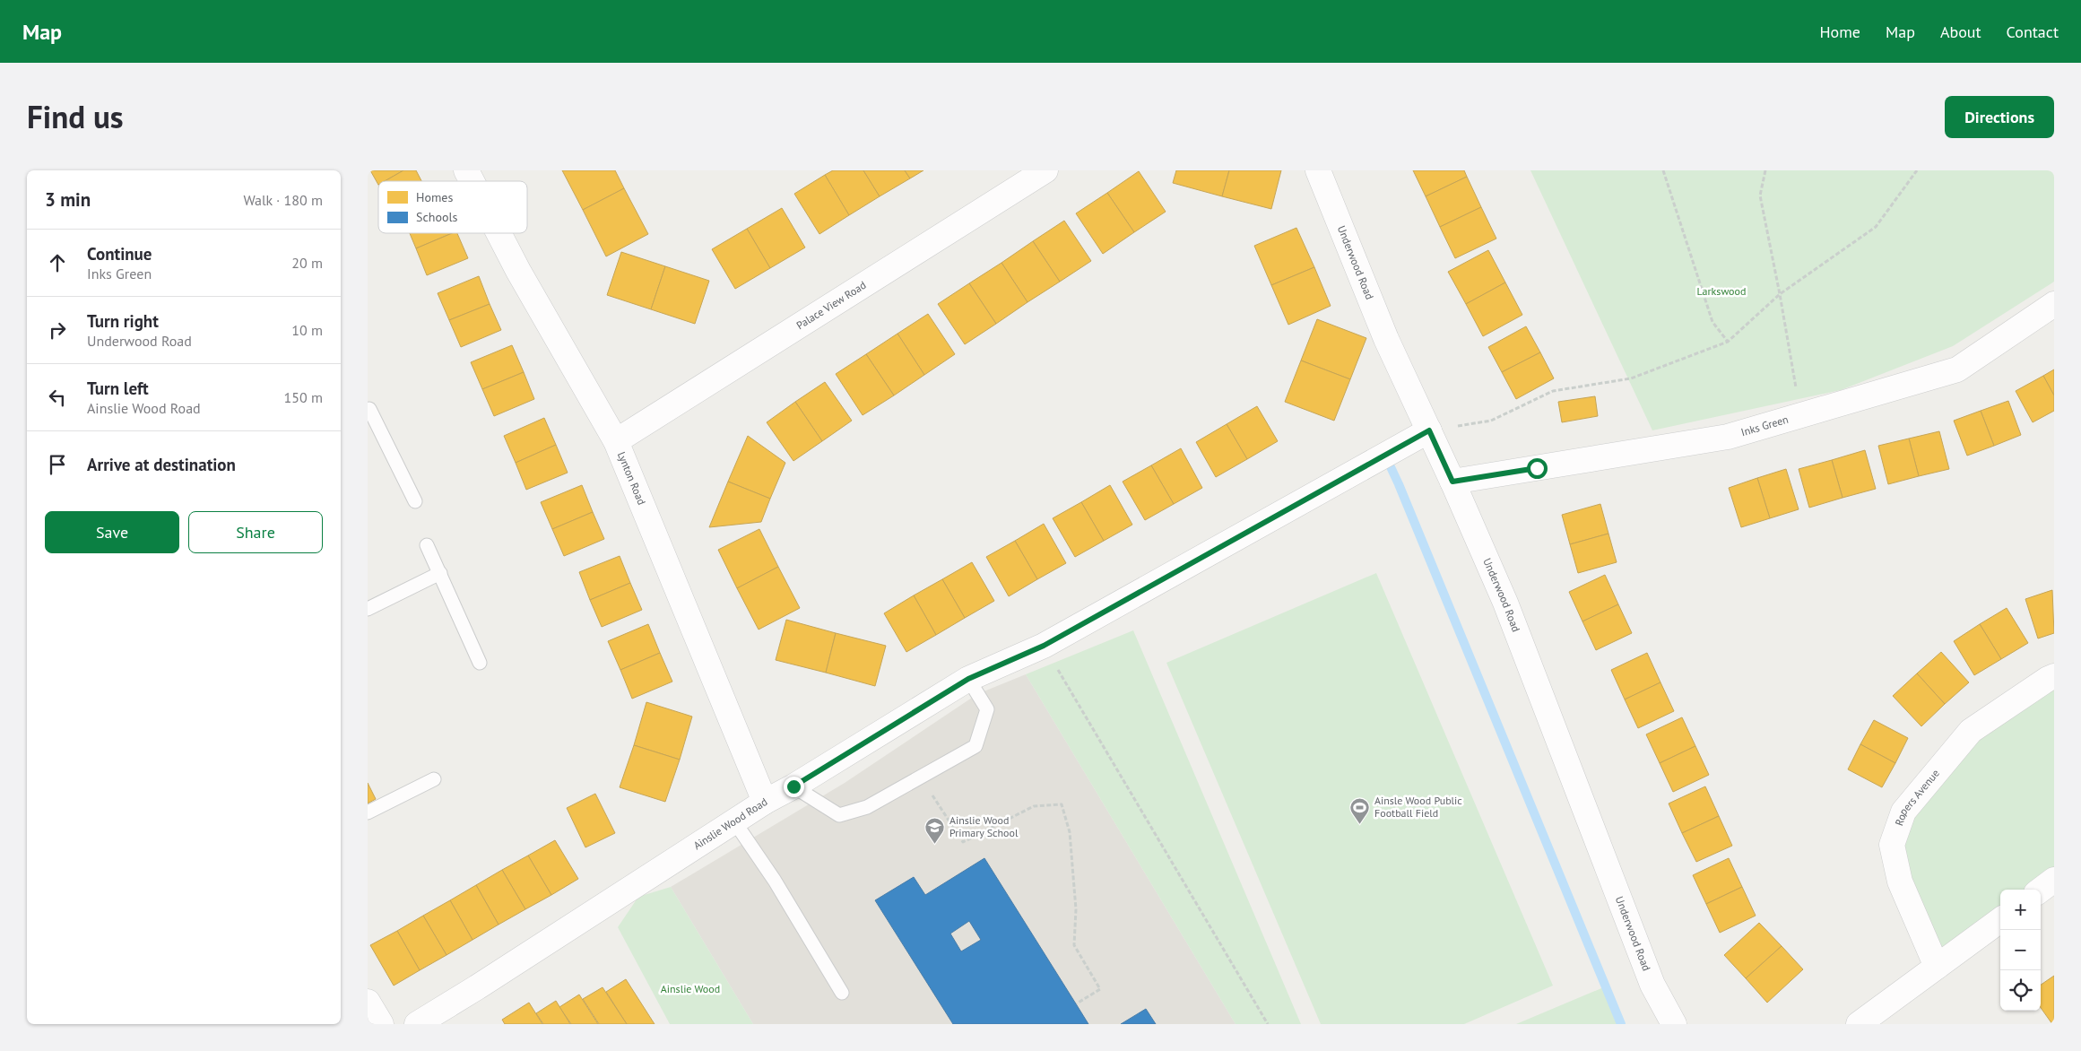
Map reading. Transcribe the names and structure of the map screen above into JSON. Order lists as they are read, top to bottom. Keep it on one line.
{"streets":{"street":["Underwood Road","Palace View Road","Inks Green","Lynton Road","Ropers Avenue","Ainslie Wood Road"]},"crossings":[["Underwood Road","Inks Green"],["Underwood Road","Ainslie Wood Road"],["Palace View Road","Lynton Road"],["Lynton Road","Ainslie Wood Road"]],"parks":["Larkswood","Ainslie Wood"],"places":{"sports":["Ainsle Wood Public Football Field"],"school or university":["Ainslie Wood Primary School"]},"legend":["Homes","Schools"],"page":{"header":"Map","nav":["Home","Map","About","Contact"],"title":"Find us","buttons":["Directions",["Save","Share"]],"heading":["3 min","Walk · 180 m"],"list":[["Continue","Inks Green","20 m"],["Turn right","Underwood Road","10 m"],["Turn left","Ainslie Wood Road","150 m"],"Arrive at destination"],"map_buttons":["+","−"]}}
